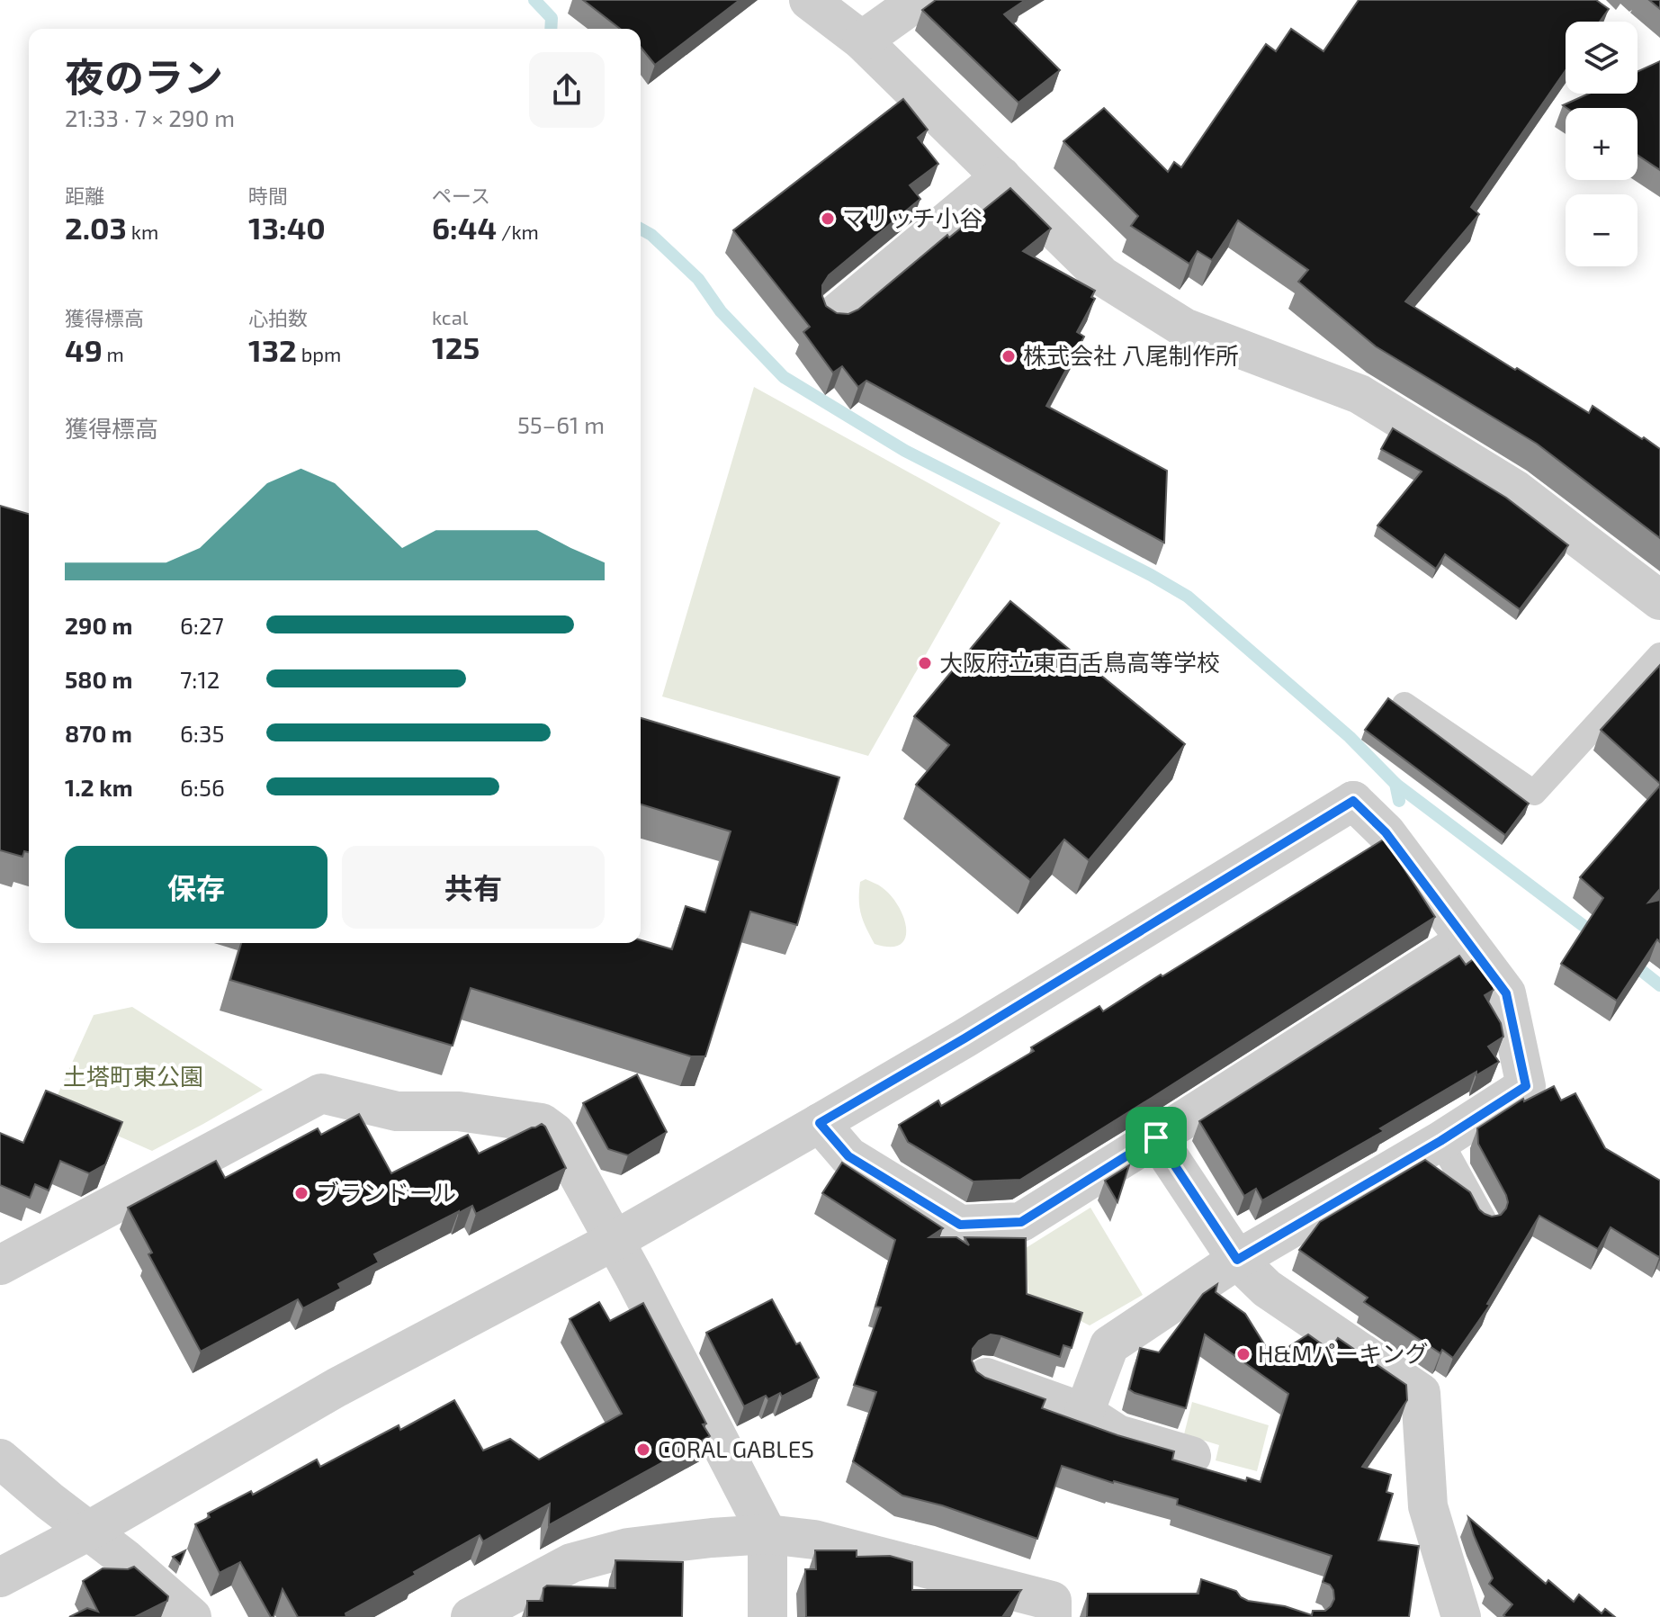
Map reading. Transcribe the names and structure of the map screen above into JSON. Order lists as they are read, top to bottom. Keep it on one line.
{"parks":["土塔町東公園"],"places":["マリッチ小谷","株式会社 八尾制作所","大阪府立東百舌鳥高等学校","ブランドール","H&Mパーキング","CORAL GABLES"],"page":{"map_buttons":["+","−"],"heading":["夜のラン","21:33 · 7 × 290 m"],"stats":[["距離","2.03 km"],["時間","13:40"],["ペース","6:44 /km"],["獲得標高","49 m"],["心拍数","132 bpm"],["kcal","125"]],"chart":["獲得標高","55–61 m"],"list":[{"name":"290 m","note":"6:27"},{"name":"580 m","note":"7:12"},{"name":"870 m","note":"6:35"},{"name":"1.2 km","note":"6:56"}],"buttons":["保存","共有"]}}
